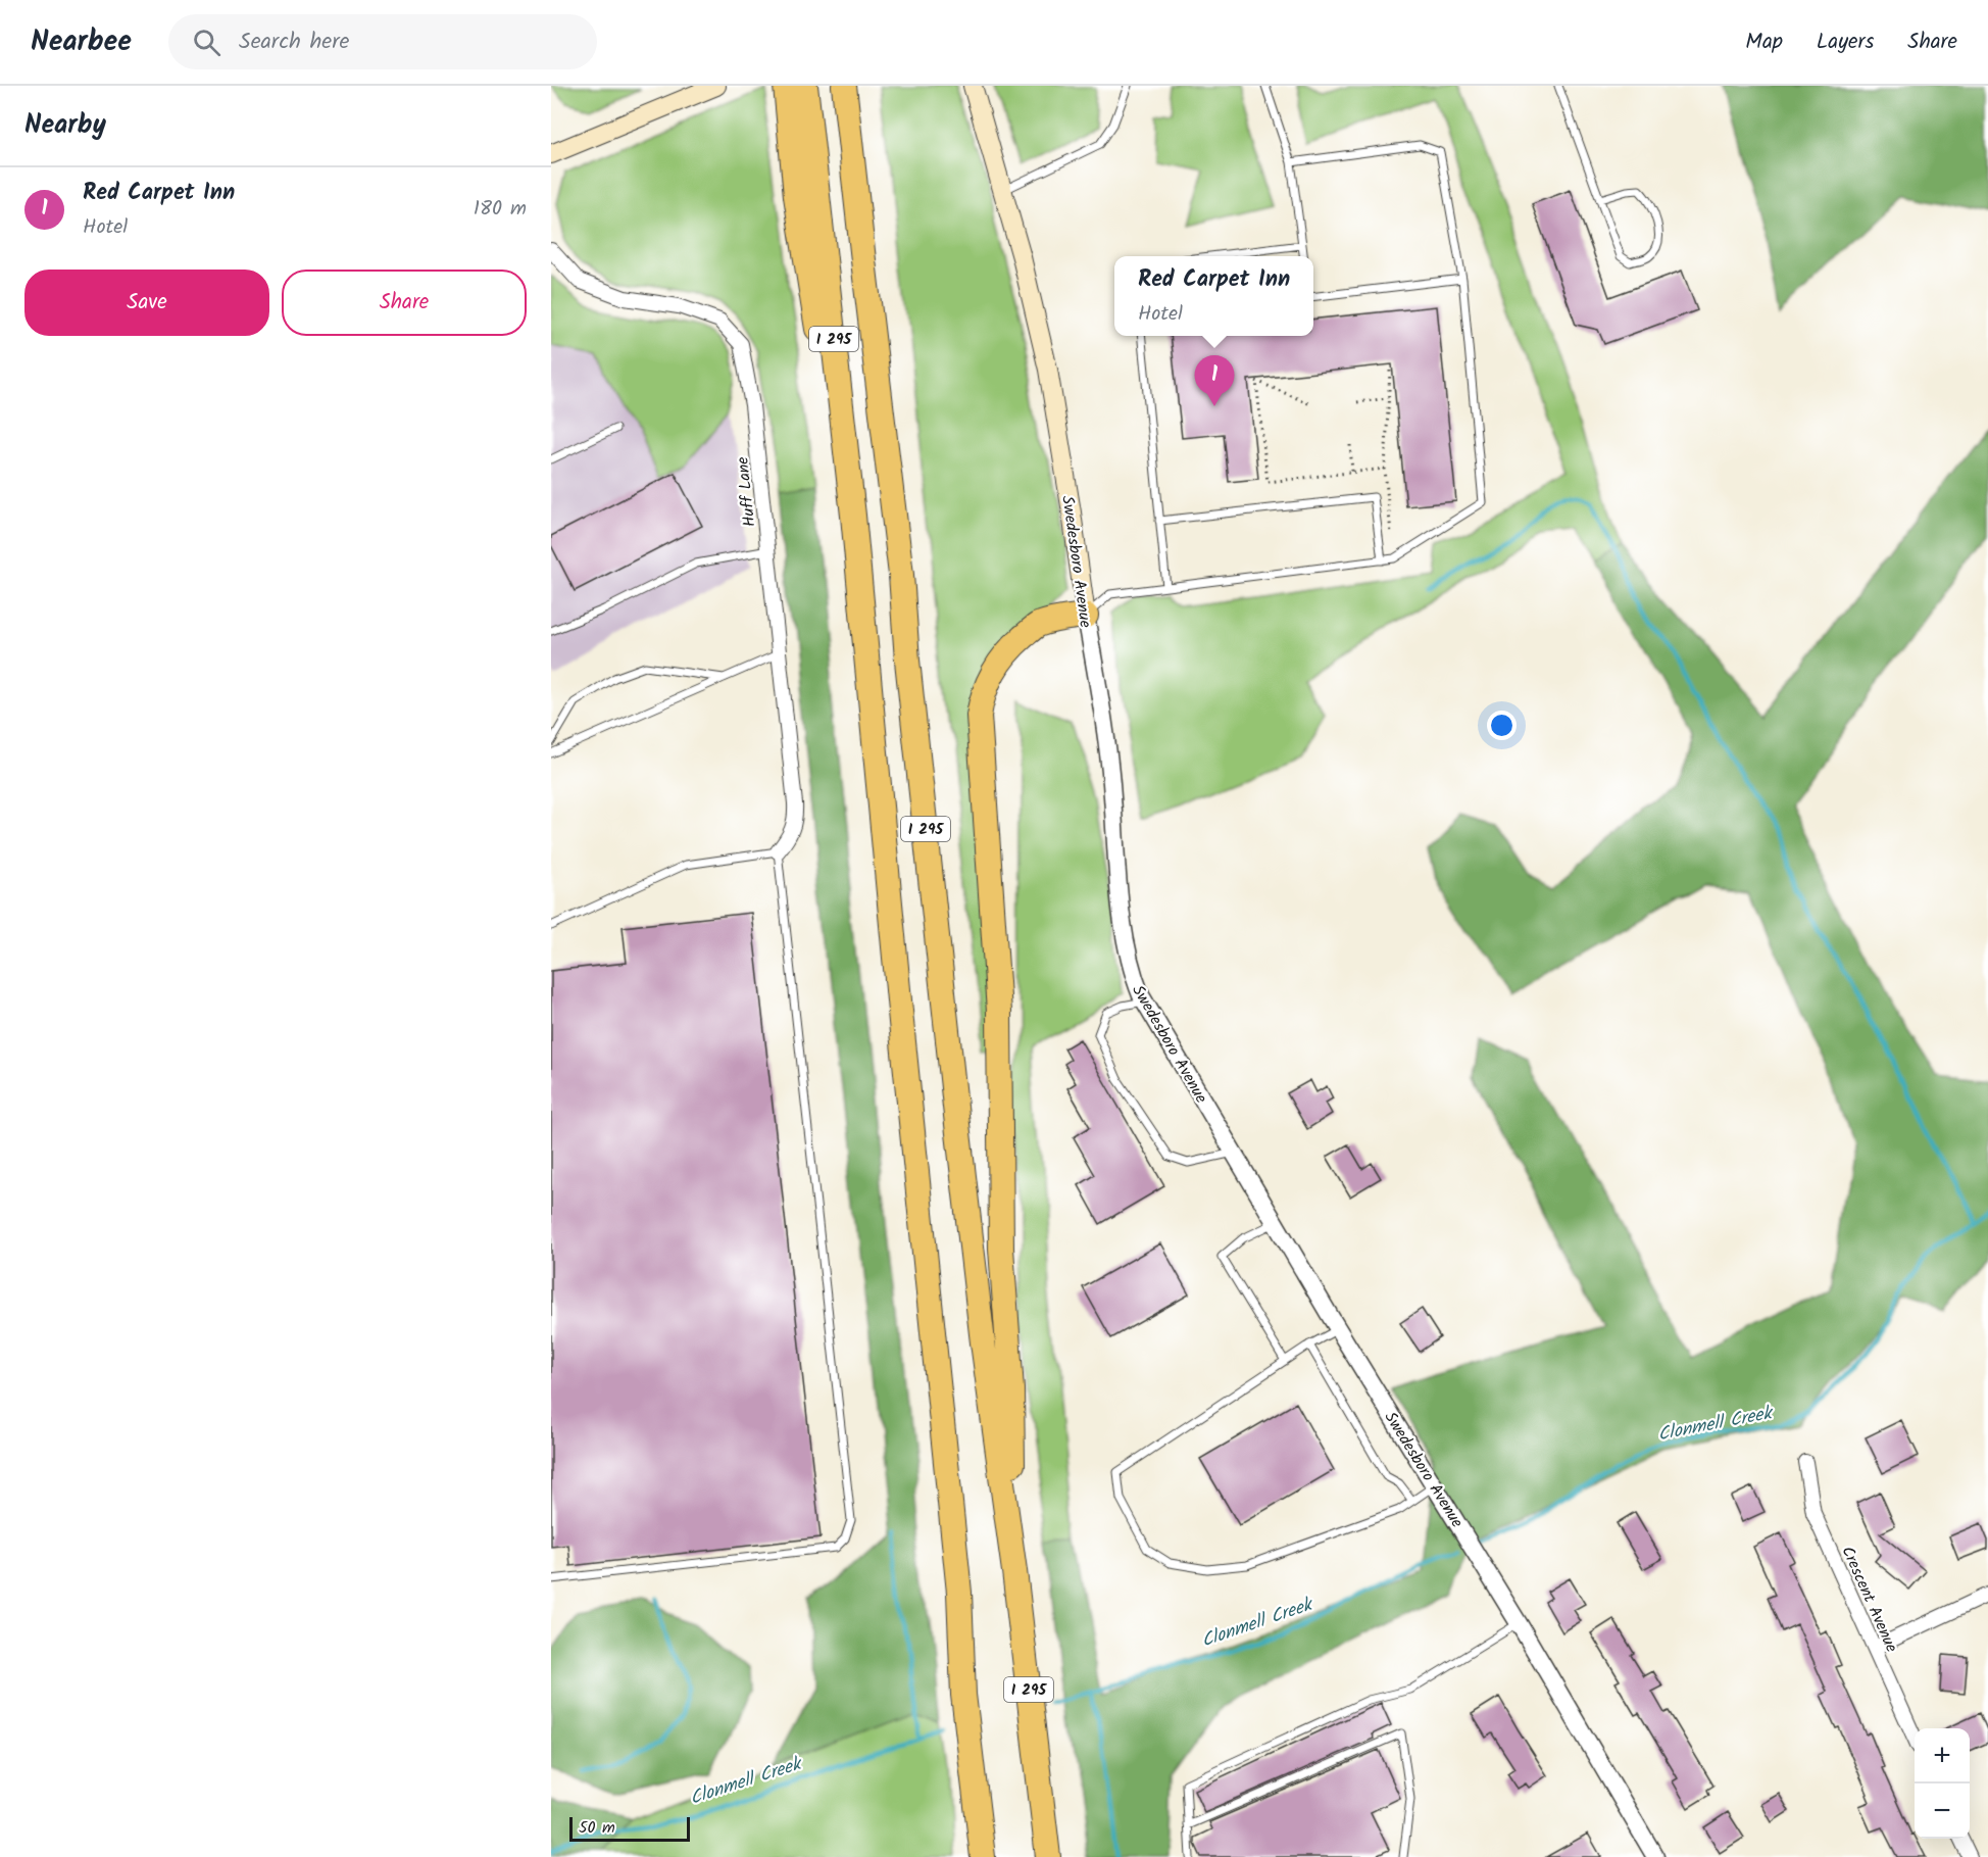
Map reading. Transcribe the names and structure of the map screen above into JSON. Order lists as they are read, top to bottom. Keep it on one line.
{"streets":{"highway":["I 295"],"main road":["Swedesboro Avenue"],"street":["Huff Lane","Crescent Avenue"]},"water":["Clonmell Creek"],"scale_bar":"50 m","page":{"header":"Nearbee","search":"Search here","nav":["Map","Layers","Share"],"heading":"Nearby","list":[{"mark":"1","name":"Red Carpet Inn","note":"Hotel","value":"180 m"}],"buttons":["Save","Share"],"popup":["Red Carpet Inn","Hotel"],"pins":"1","map_buttons":["+","−"],"scale":"50 m"}}
